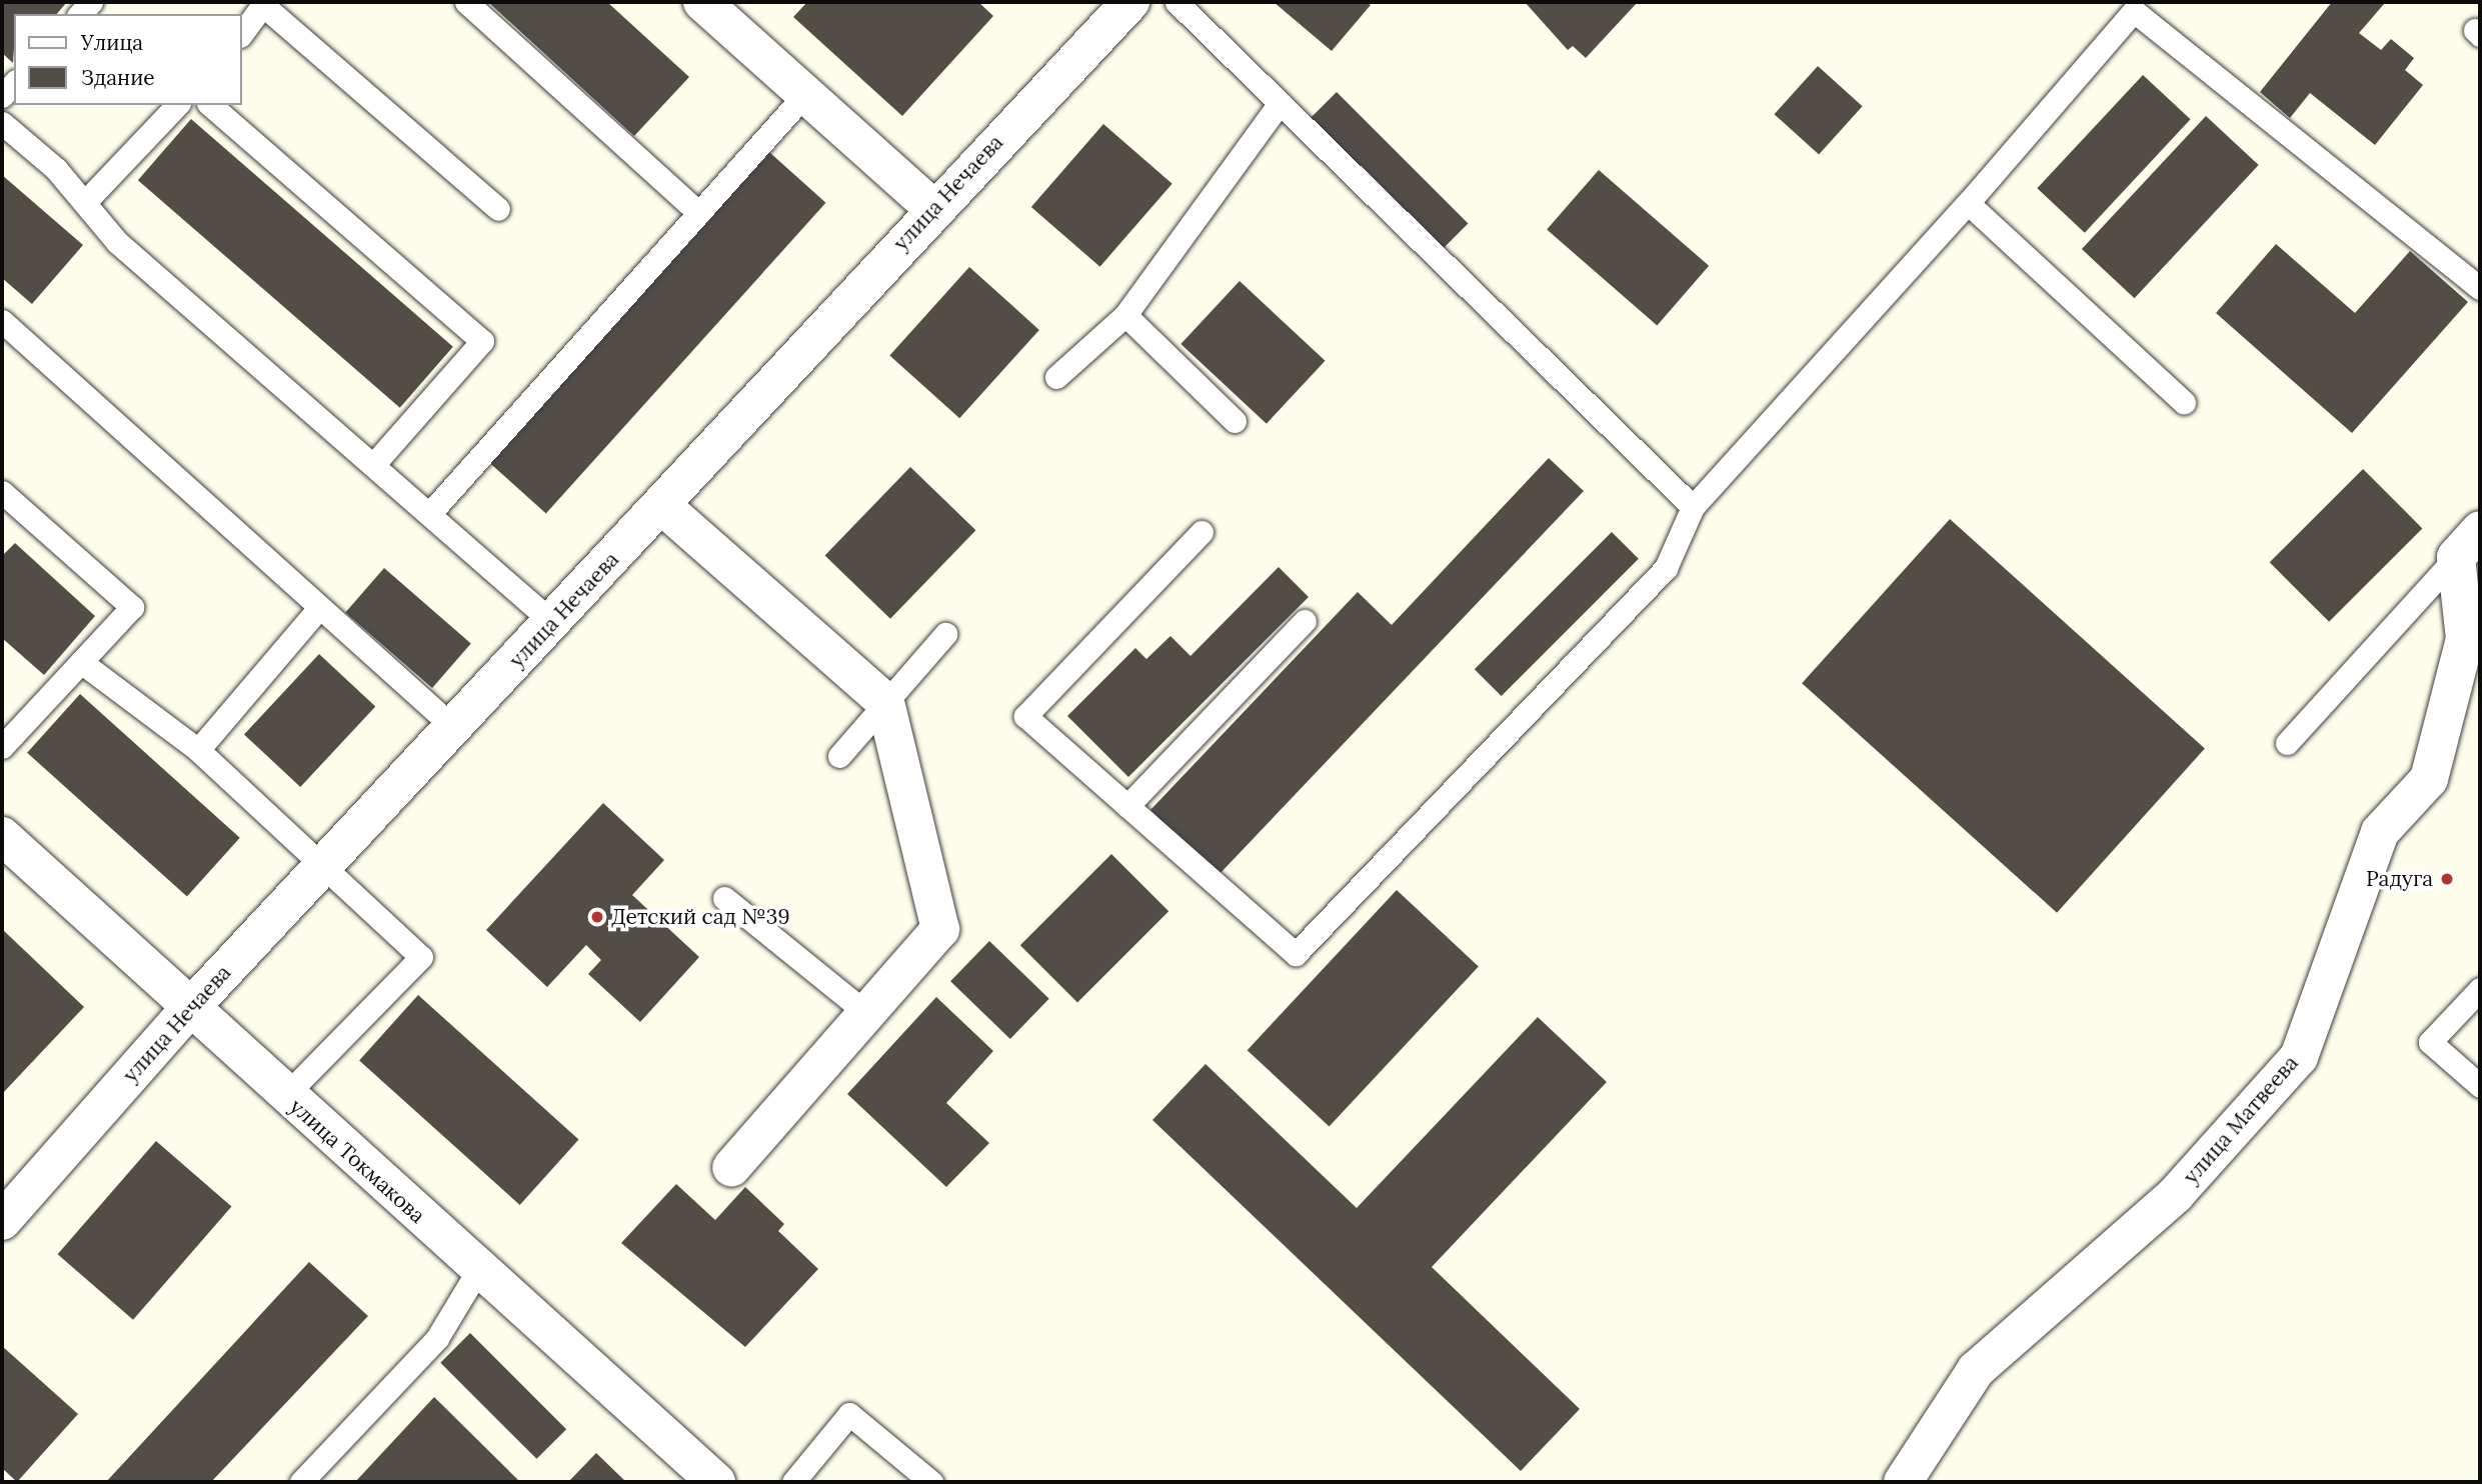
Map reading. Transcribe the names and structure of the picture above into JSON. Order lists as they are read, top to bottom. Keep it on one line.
{"streets":{"street":["улица Нечаева","улица Матвеева","улица Токмакова"]},"crossings":[["улица Нечаева","улица Токмакова"]],"places":["Радуга","Детский сад №39"],"legend":["Улица","Здание"]}
